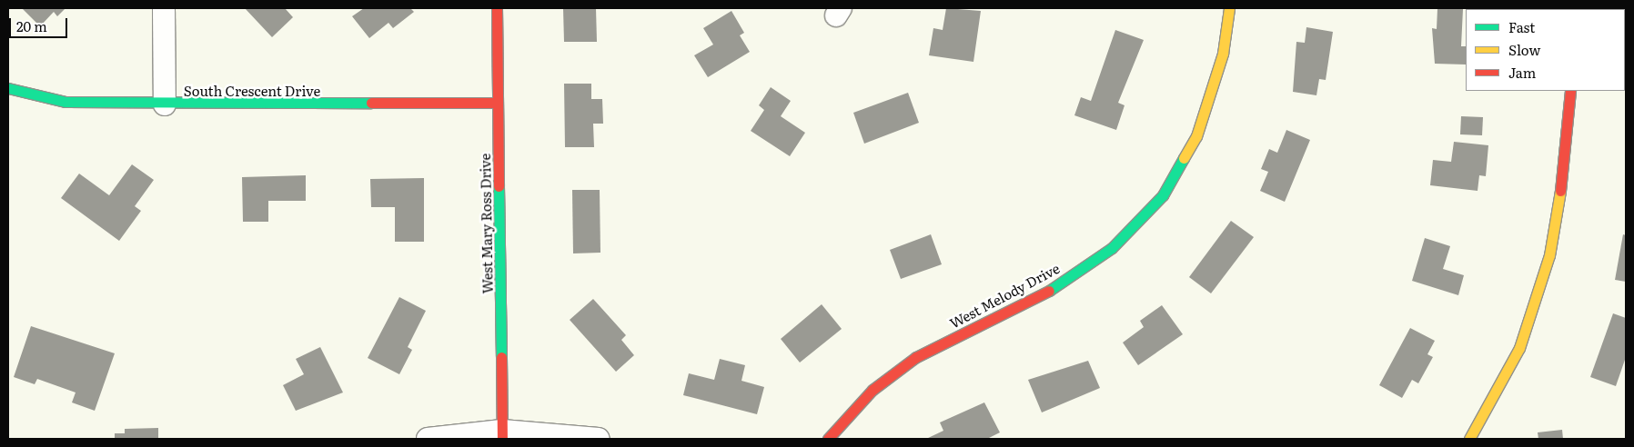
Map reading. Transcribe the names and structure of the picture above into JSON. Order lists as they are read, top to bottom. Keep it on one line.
{"streets":{"street":["South Crescent Drive","West Mary Ross Drive","West Melody Drive"]},"crossings":[["South Crescent Drive","West Mary Ross Drive"]],"legend":["Fast","Slow","Jam"],"scale_bar":"20 m"}
